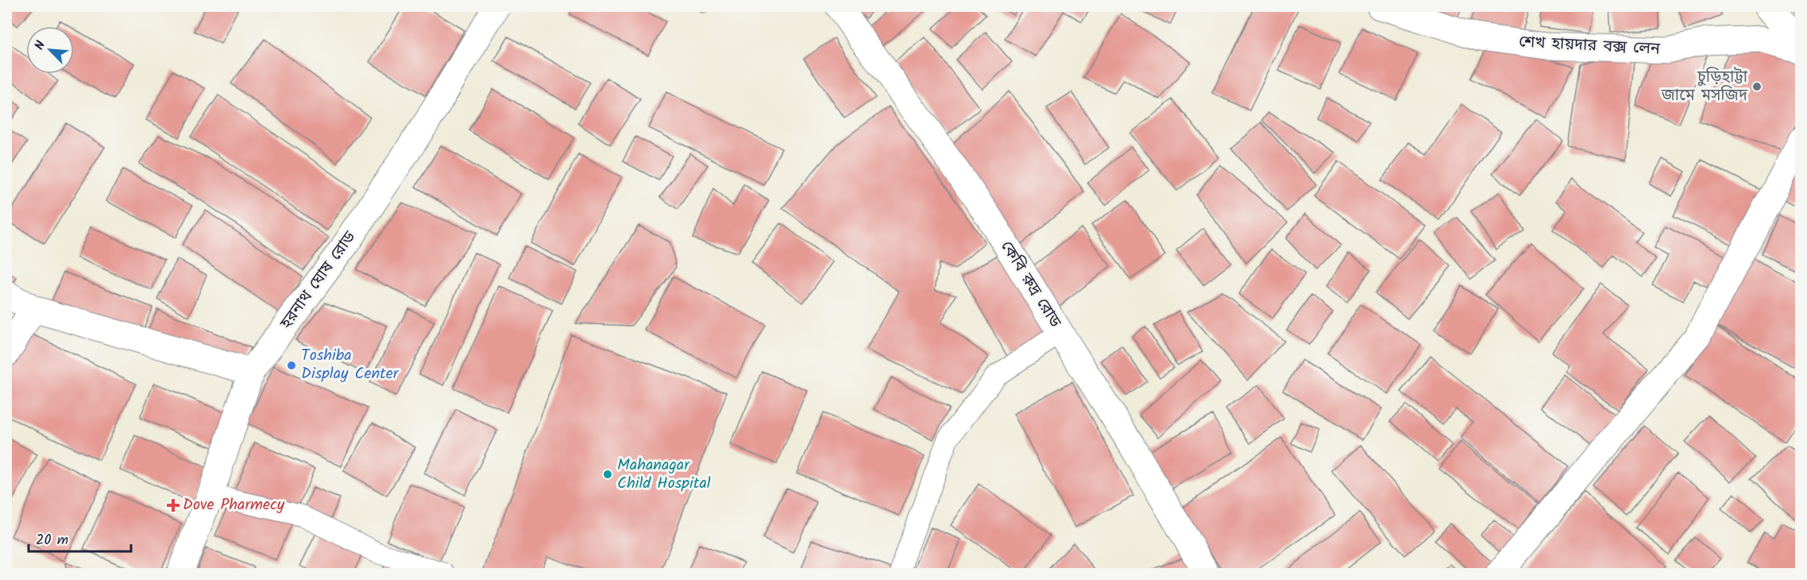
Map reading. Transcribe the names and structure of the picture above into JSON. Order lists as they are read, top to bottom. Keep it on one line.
{"streets":{"street":["শেখ হায়দার বক্স লেন","হরনাথ ঘোষ রোড","কেবি রুদ্র রোড"]},"places":{"other":["চুড়িহাট্টা জামে মসজিদ","Toshiba Display Center","Mahanagar Child Hospital"],"health":["Dove Pharmecy"]},"scale_bar":"20 m","north":"top left"}
